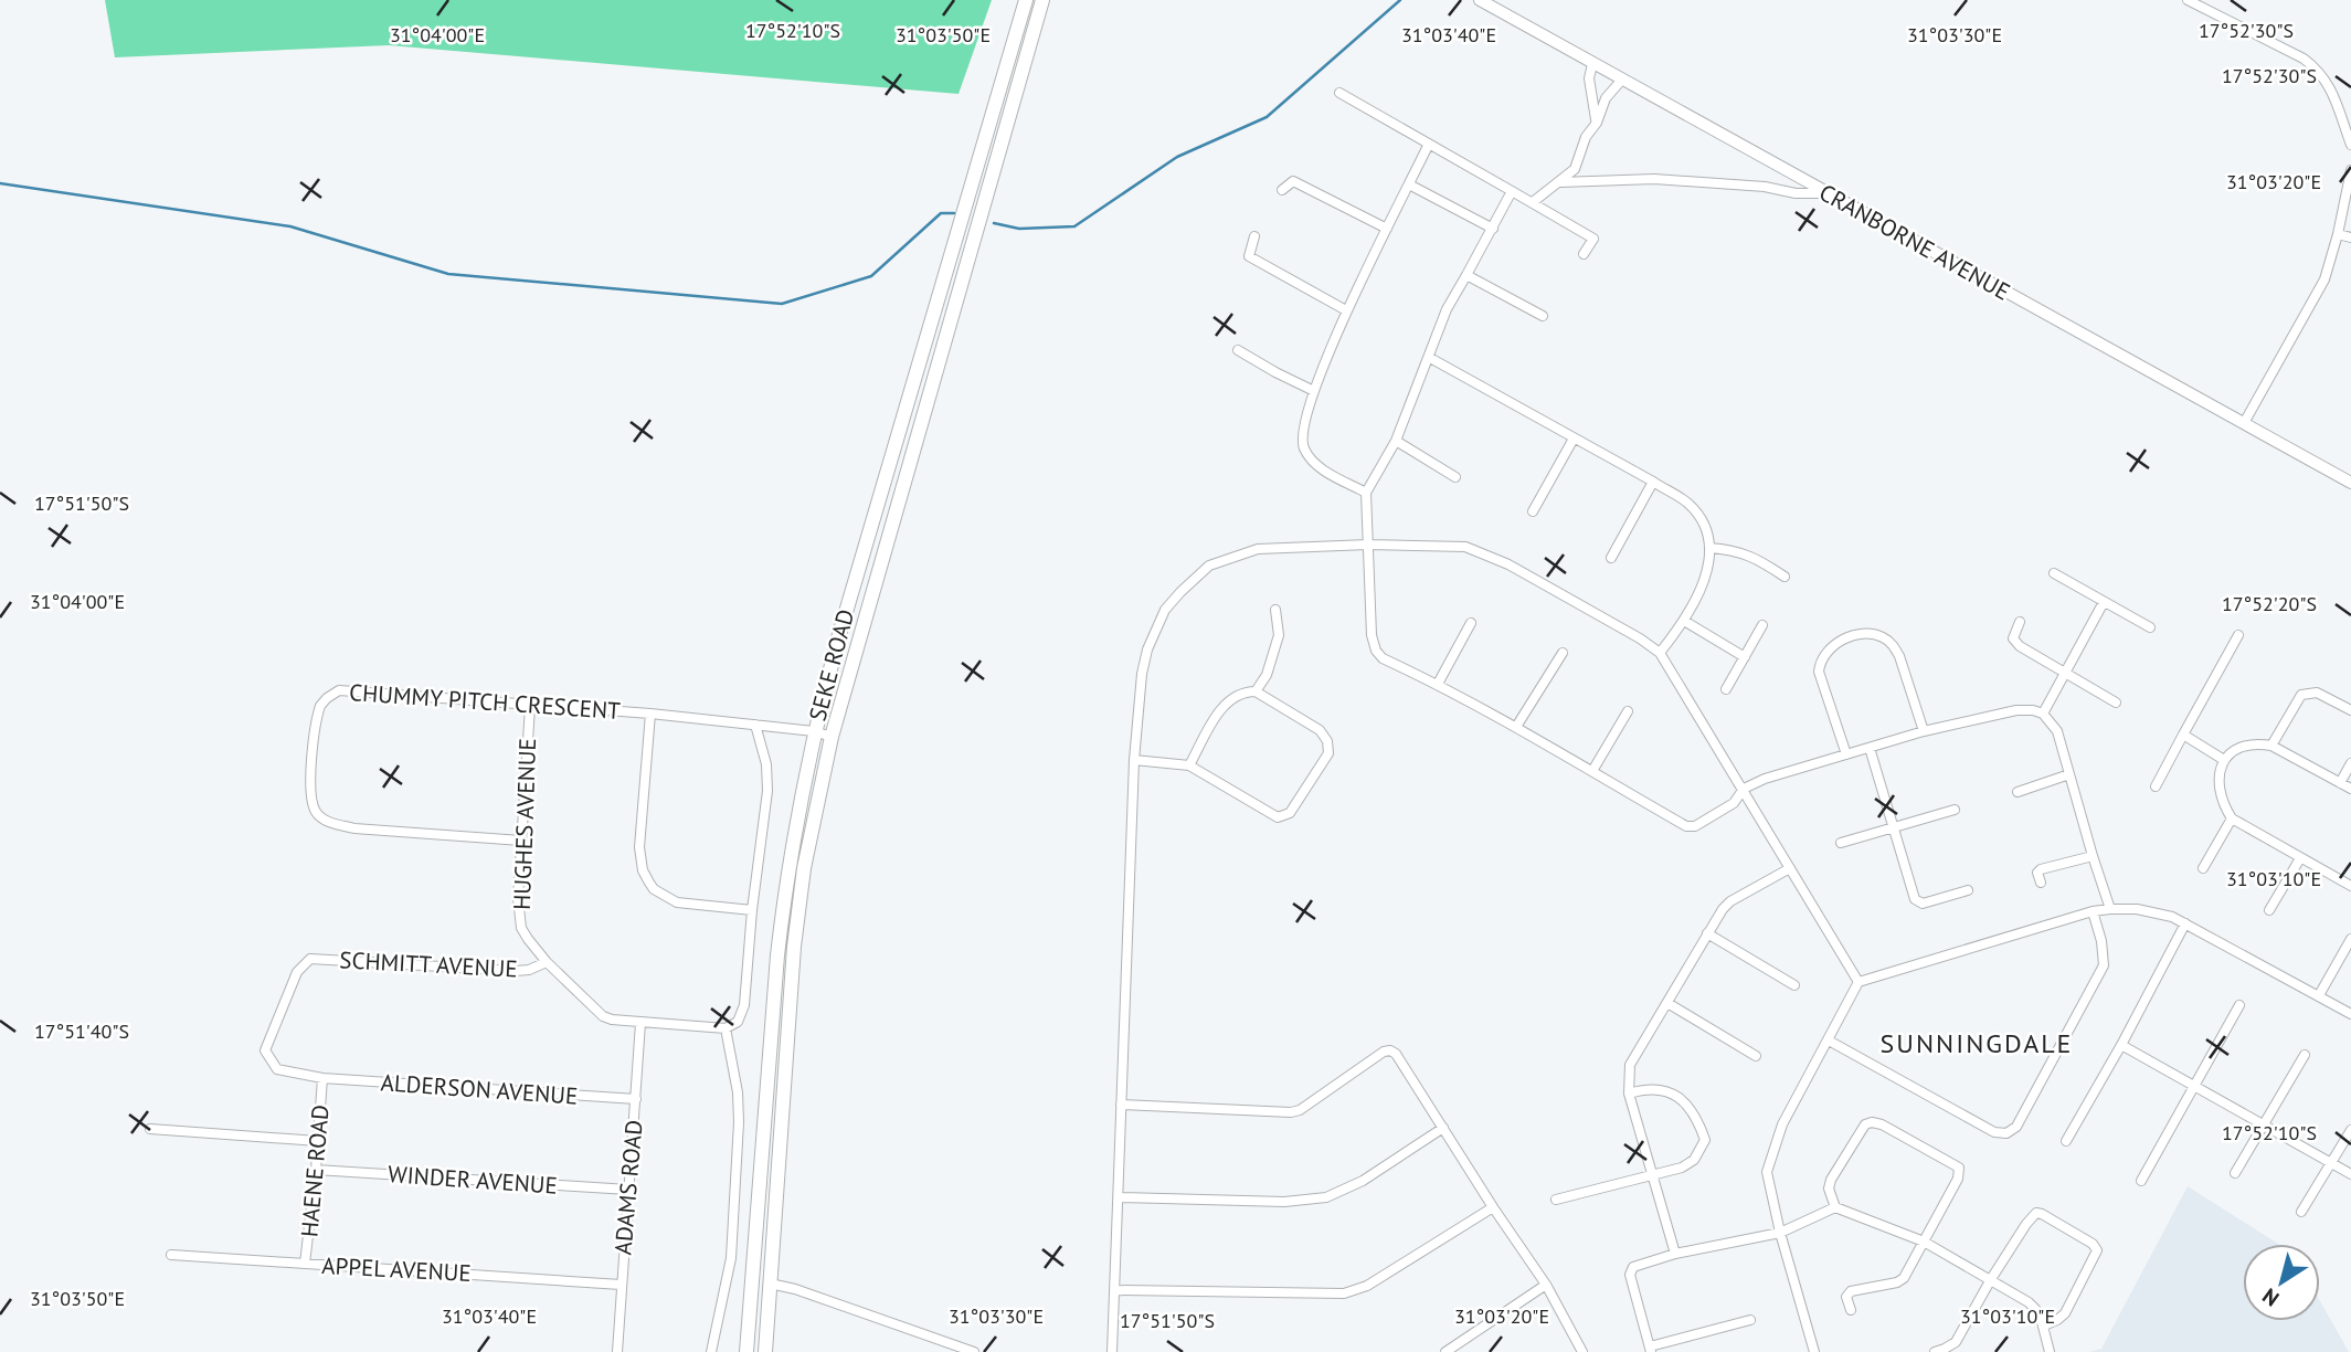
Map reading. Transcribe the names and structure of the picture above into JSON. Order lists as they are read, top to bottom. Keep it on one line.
{"streets":{"main road":["SEKE ROAD"],"street":["CRANBORNE AVENUE","CHUMMY PITCH CRESCENT","HUGHES AVENUE","SCHMITT AVENUE","ALDERSON AVENUE","HAENE ROAD","WINDER AVENUE","ADAMS ROAD","APPEL AVENUE"]},"crossings":[["SEKE ROAD","CHUMMY PITCH CRESCENT"],["CHUMMY PITCH CRESCENT","HUGHES AVENUE"],["HUGHES AVENUE","SCHMITT AVENUE"],["HUGHES AVENUE","ADAMS ROAD"],["SCHMITT AVENUE","ALDERSON AVENUE"],["ALDERSON AVENUE","HAENE ROAD"],["ALDERSON AVENUE","ADAMS ROAD"],["HAENE ROAD","WINDER AVENUE"],["HAENE ROAD","APPEL AVENUE"],["WINDER AVENUE","ADAMS ROAD"],["ADAMS ROAD","APPEL AVENUE"]],"districts":["SUNNINGDALE"],"north":"bottom left","coordinates":["17°52'10\"S","17°52'30\"S","31°03'50\"E","31°03'40\"E","31°03'30\"E","31°04'00\"E","31°03'20\"E","17°51'50\"S","17°52'20\"S","31°03'10\"E","17°51'40\"S"]}
